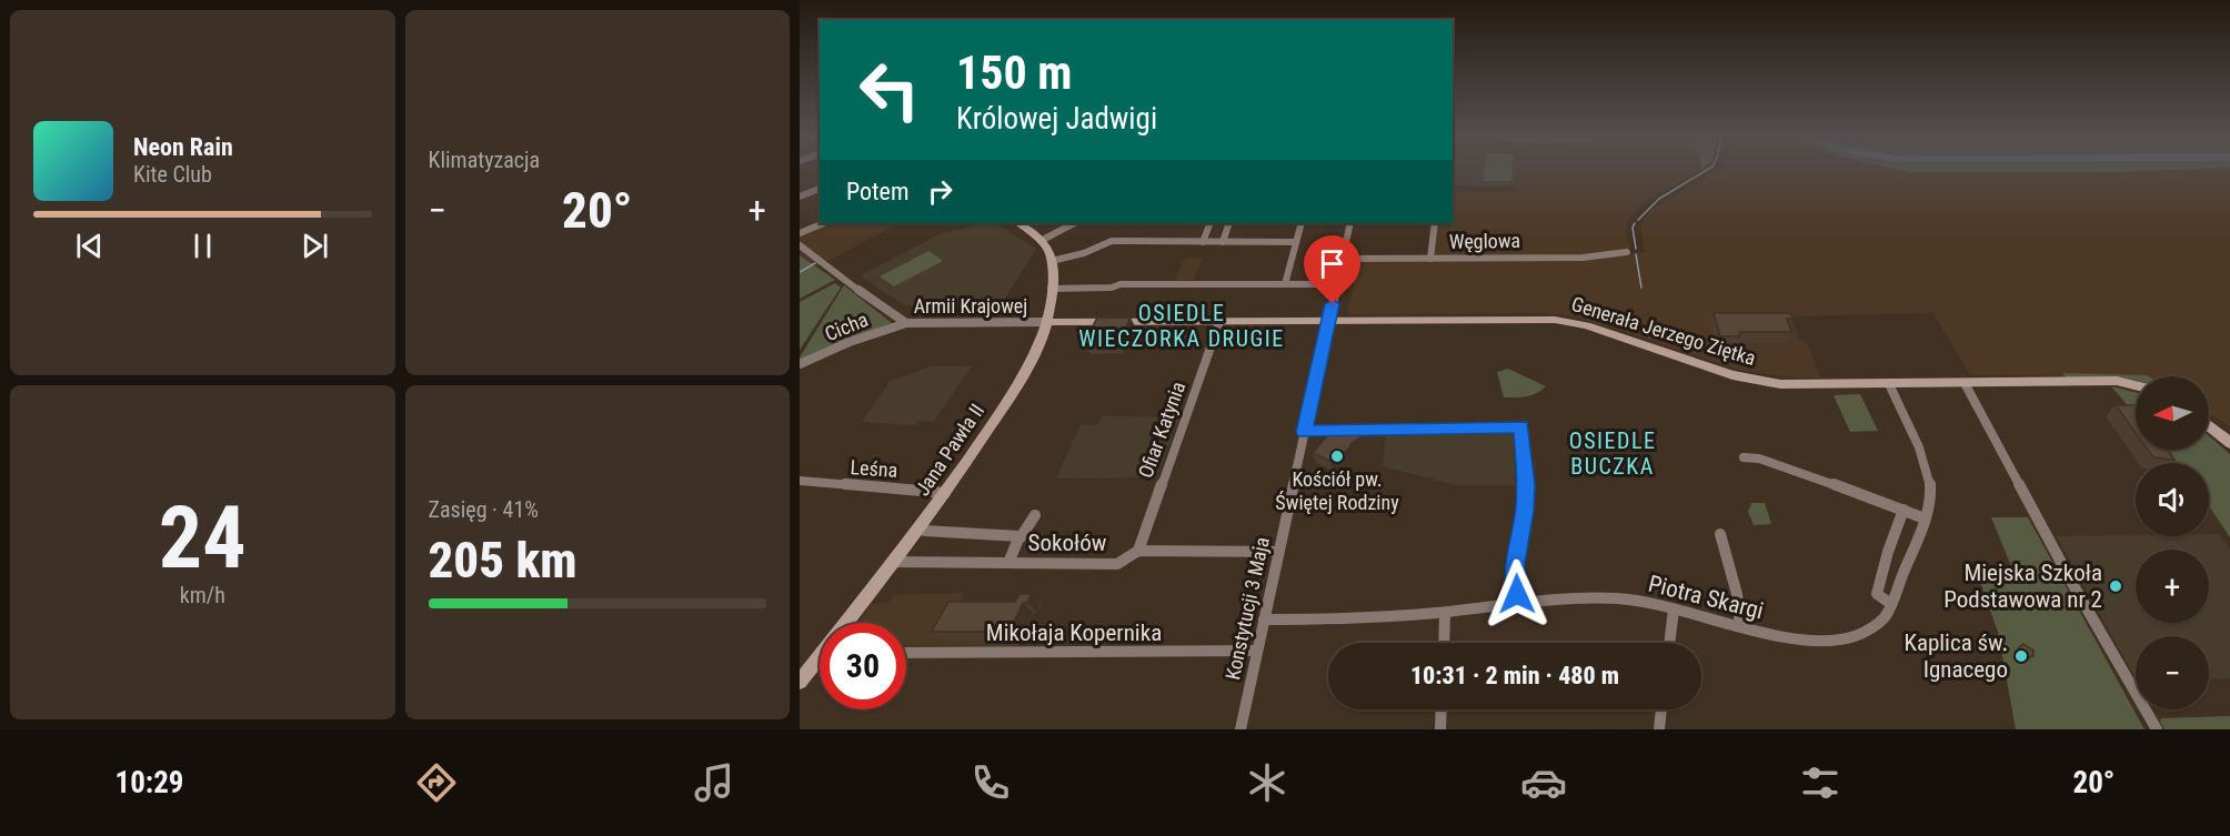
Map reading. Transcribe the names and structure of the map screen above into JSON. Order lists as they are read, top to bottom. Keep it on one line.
{"streets":{"street":["Węglowa","Armii Krajowej","Cicha","Generała Jerzego Ziętka","Ofiar Katynia","Jana Pawła II","Leśna","Sokołów","Piotra Skargi","Konstytucji 3 Maja","Mikołaja Kopernika"]},"crossings":[["Węglowa","Konstytucji 3 Maja"],["Armii Krajowej","Cicha"],["Armii Krajowej","Generała Jerzego Ziętka"],["Armii Krajowej","Jana Pawła II"],["Generała Jerzego Ziętka","Ofiar Katynia"],["Generała Jerzego Ziętka","Jana Pawła II"],["Generała Jerzego Ziętka","Piotra Skargi"],["Generała Jerzego Ziętka","Konstytucji 3 Maja"],["Ofiar Katynia","Sokołów"],["Jana Pawła II","Leśna"],["Jana Pawła II","Sokołów"],["Sokołów","Konstytucji 3 Maja"],["Piotra Skargi","Konstytucji 3 Maja"],["Konstytucji 3 Maja","Mikołaja Kopernika"]],"districts":["OSIEDLE WIECZORKA DRUGIE","OSIEDLE BUCZKA"],"places":["Kościół pw. Świętej Rodziny","Miejska Szkoła Podstawowa nr 2","Kaplica św. Ignacego"],"north":"left","page":{"tile":["Klimatyzacja",["24","km/h"],["Zasięg · 41%","205 km"]],"turn":["150 m","Królowej Jadwigi"],"song":["Neon Rain","Kite Club"],"then":"Potem","heat":["−","20°","+"],"map_buttons":["+","−"],"limit":"30","trip":"10:31 · 2 min · 480 m","tabs":["10:29","20°"]}}
